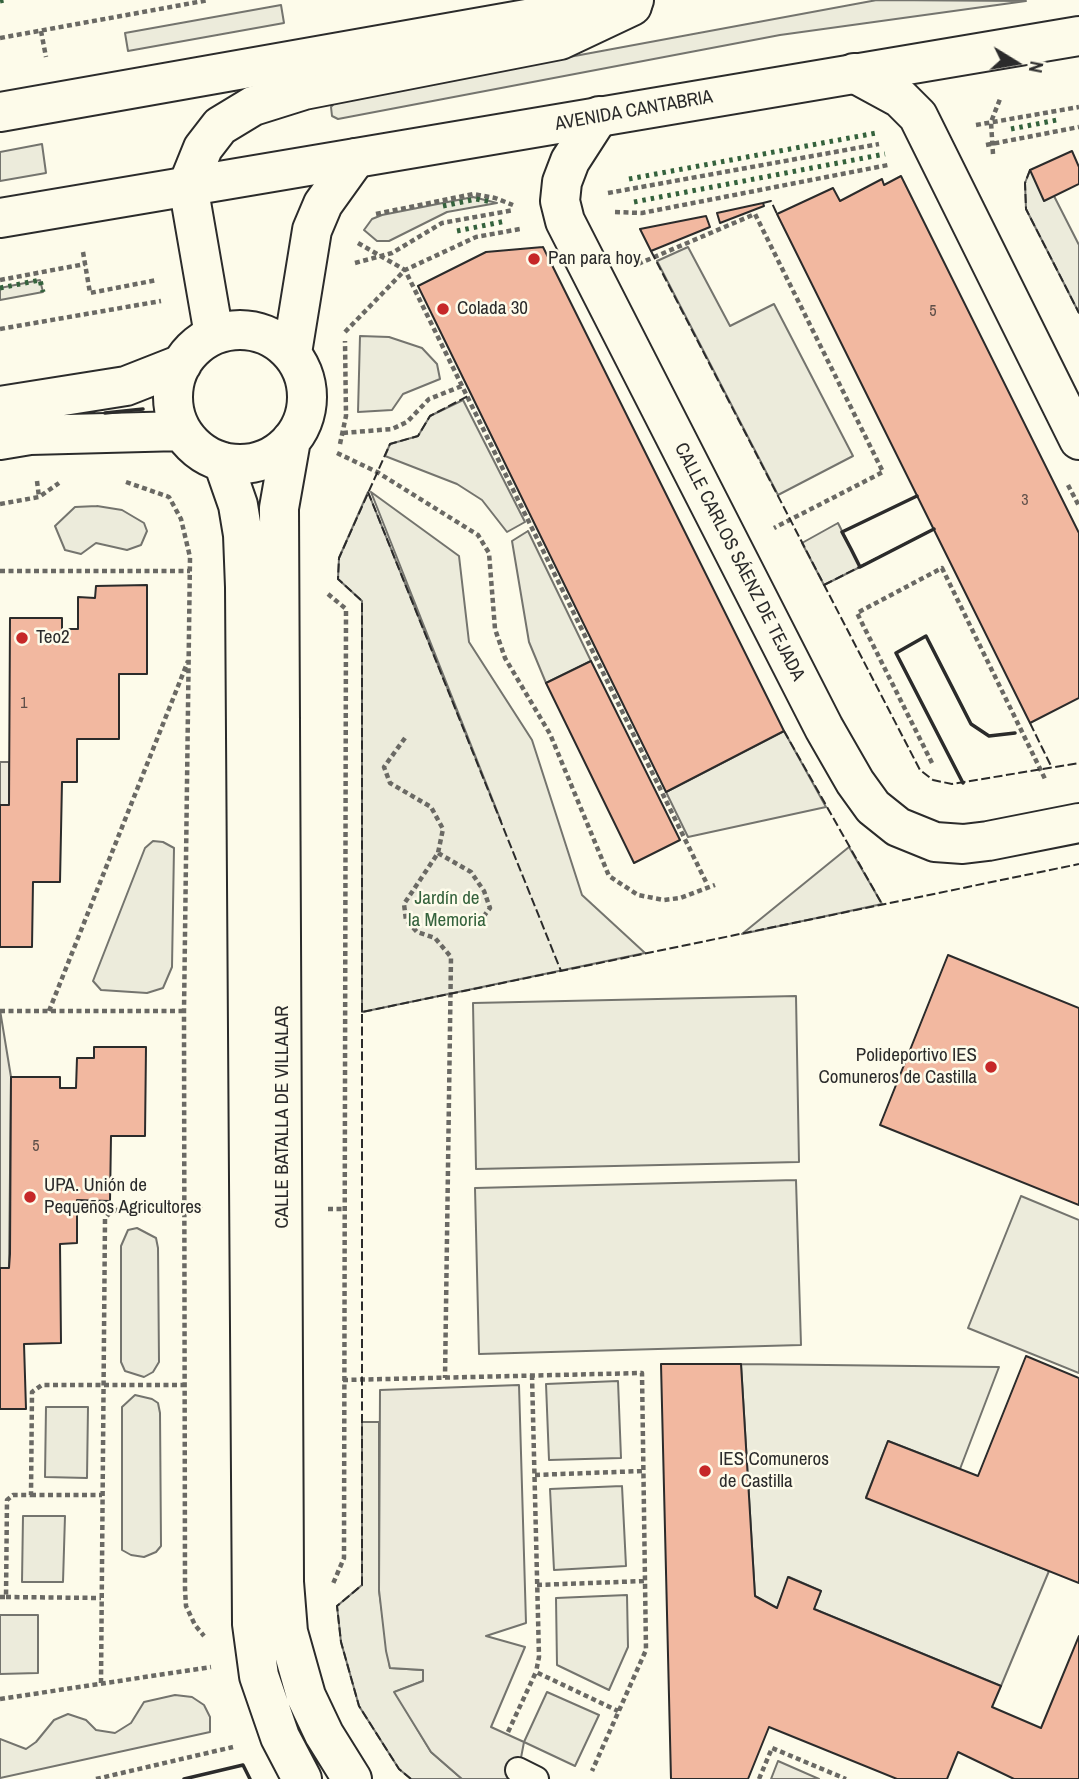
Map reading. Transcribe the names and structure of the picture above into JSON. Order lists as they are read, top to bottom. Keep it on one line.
{"streets":{"street":["AVENIDA CANTABRIA","CALLE CARLOS SÁENZ DE TEJADA","CALLE BATALLA DE VILLALAR"]},"crossings":[["AVENIDA CANTABRIA","CALLE CARLOS SÁENZ DE TEJADA"]],"parks":["Jardín de la Memoria"],"places":["Pan para hoy","Colada 30","Teo2","Polideportivo IES Comuneros de Castilla","UPA. Unión de Pequeños Agricultores","IES Comuneros de Castilla"],"house_numbers":["5","3","1","5"],"north":"right"}
